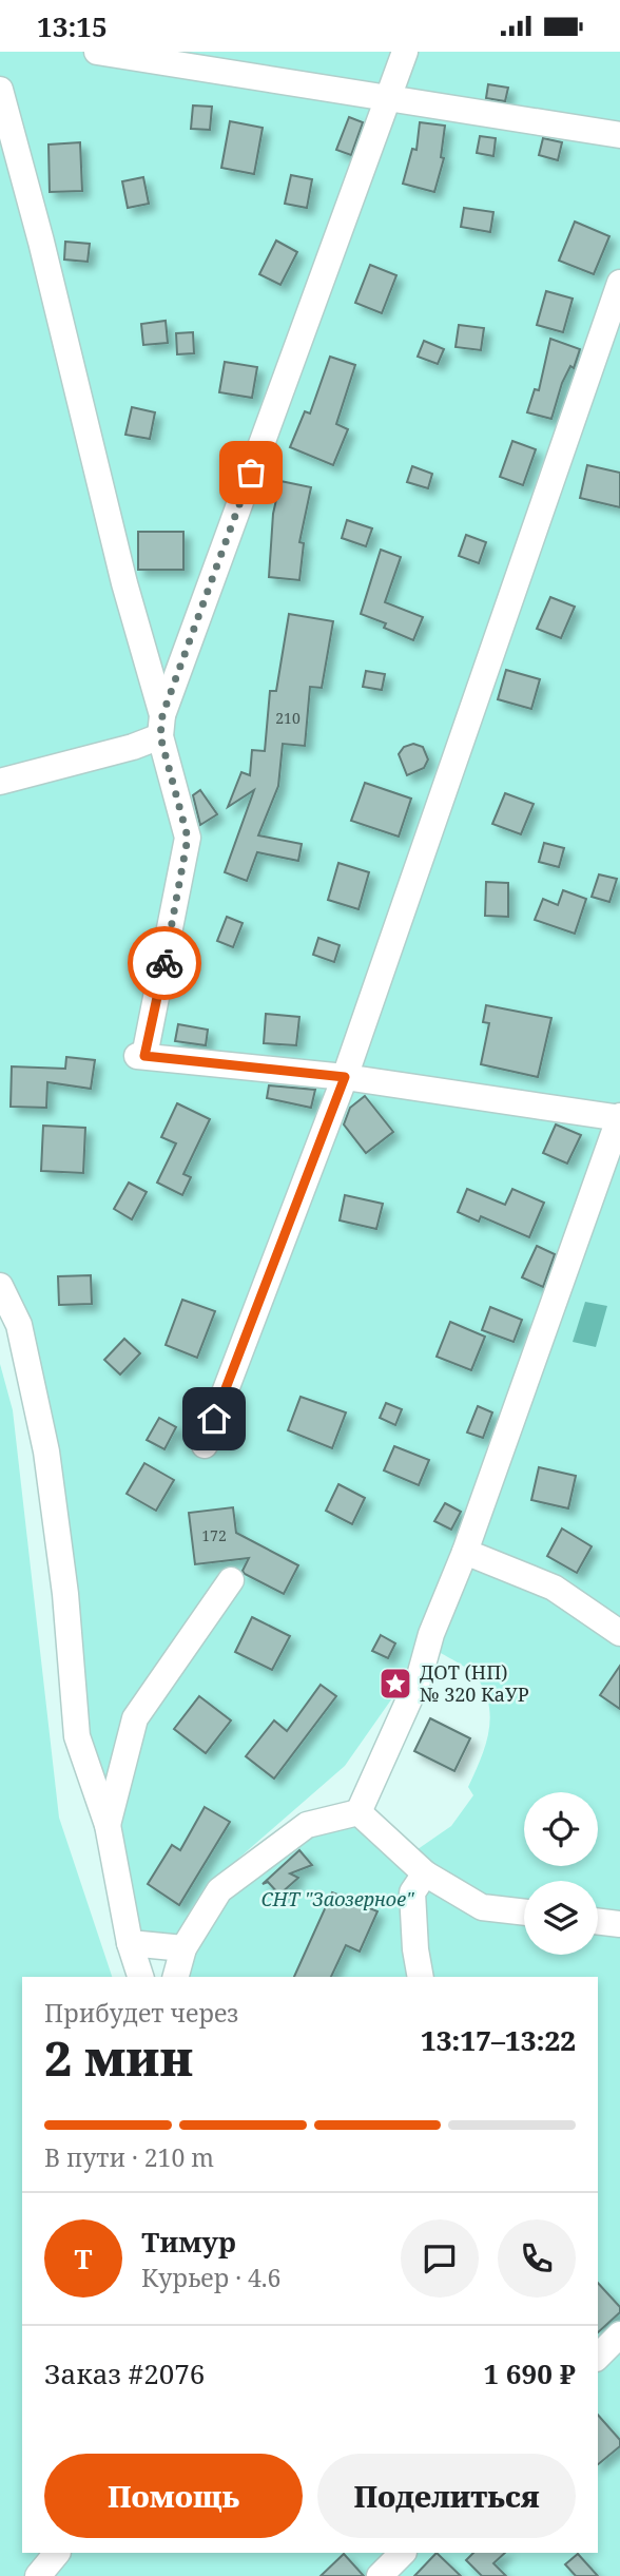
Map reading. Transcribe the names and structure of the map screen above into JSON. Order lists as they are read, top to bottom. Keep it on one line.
{"parks":["СНТ \"Заозерное\""],"places":{"place":["ДОТ (НП) № 320 КаУР"]},"house_numbers":["210","172"],"page":{"status":"13:15","heading":["2 мин","Прибудет через","13:17–13:22"],"panel":["Тимур","Курьер · 4.6","Заказ #2076","1 690 ₽"],"bar":"В пути · 210 m","round":"Т","buttons":["Помощь","Поделиться"]}}
